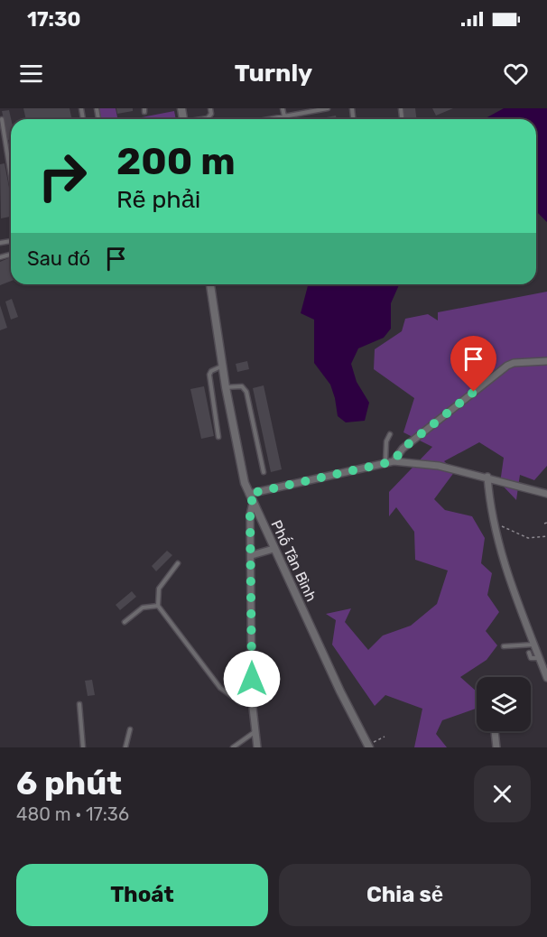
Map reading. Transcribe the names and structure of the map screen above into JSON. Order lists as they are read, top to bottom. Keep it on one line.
{"streets":{"street":["Phố Tân Bình"]},"page":{"status":"17:30","header":"Turnly","turn":["200 m","Rẽ phải"],"then":"Sau đó","heading":["6 phút","480 m · 17:36"],"buttons":["Thoát","Chia sẻ"]}}
